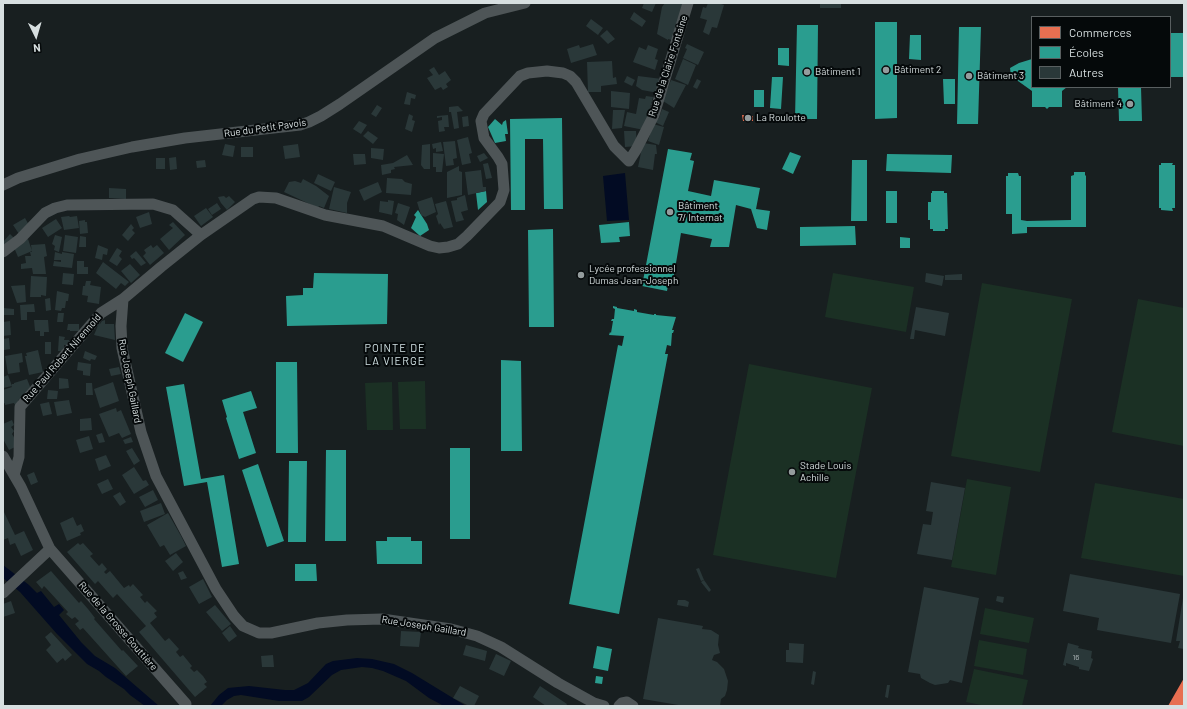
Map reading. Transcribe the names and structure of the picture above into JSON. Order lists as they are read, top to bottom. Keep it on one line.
{"streets":{"street":["Rue de la Claire Fontaine","Rue du Petit Pavois","Rue Paul Robert Nirennold","Rue Joseph Gaillard","Rue de la Grosse Gouttière"]},"crossings":[["Rue Paul Robert Nirennold","Rue Joseph Gaillard"],["Rue Paul Robert Nirennold","Rue de la Grosse Gouttière"]],"districts":["POINTE DE LA VIERGE"],"places":["Bâtiment 2","Bâtiment 1","Bâtiment 3","Bâtiment 4","La Roulotte","Bâtiment 7/ Internat","Lycée professionnel Dumas Jean-Joseph","Stade Louis Achille"],"house_numbers":["16"],"legend":["Commerces","Écoles","Autres"],"north":"bottom"}
